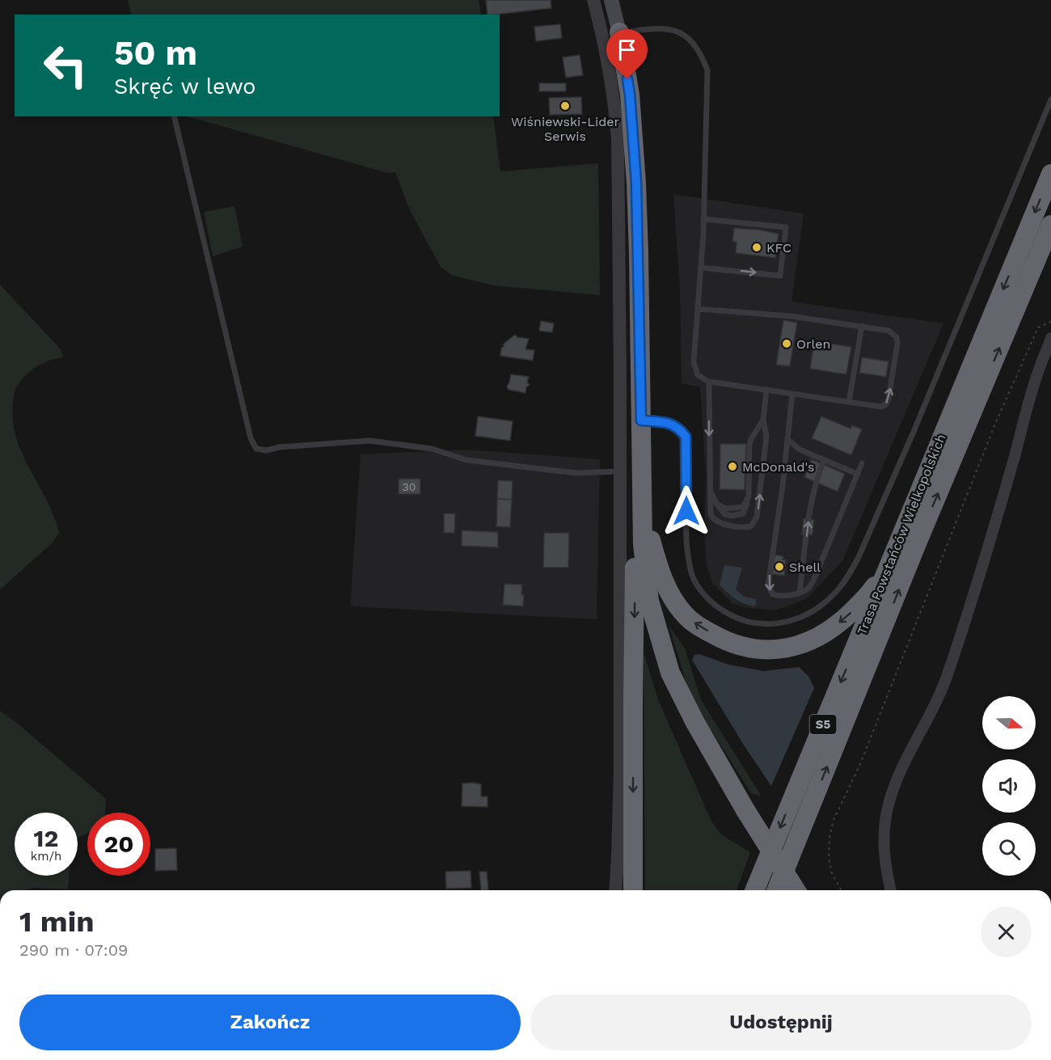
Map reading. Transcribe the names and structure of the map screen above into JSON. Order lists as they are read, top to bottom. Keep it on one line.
{"streets":{"highway":["Trasa Powstańców Wielkopolskich","S5"]},"places":["Wiśniewski-Lider Serwis","KFC","Orlen","McDonald's","Shell"],"house_numbers":["30"],"north":"right","page":{"turn":["50 m","Skręć w lewo"],"speed":"12 km/h","limit":"20","heading":["1 min","290 m · 07:09"],"buttons":["Zakończ","Udostępnij"]}}
